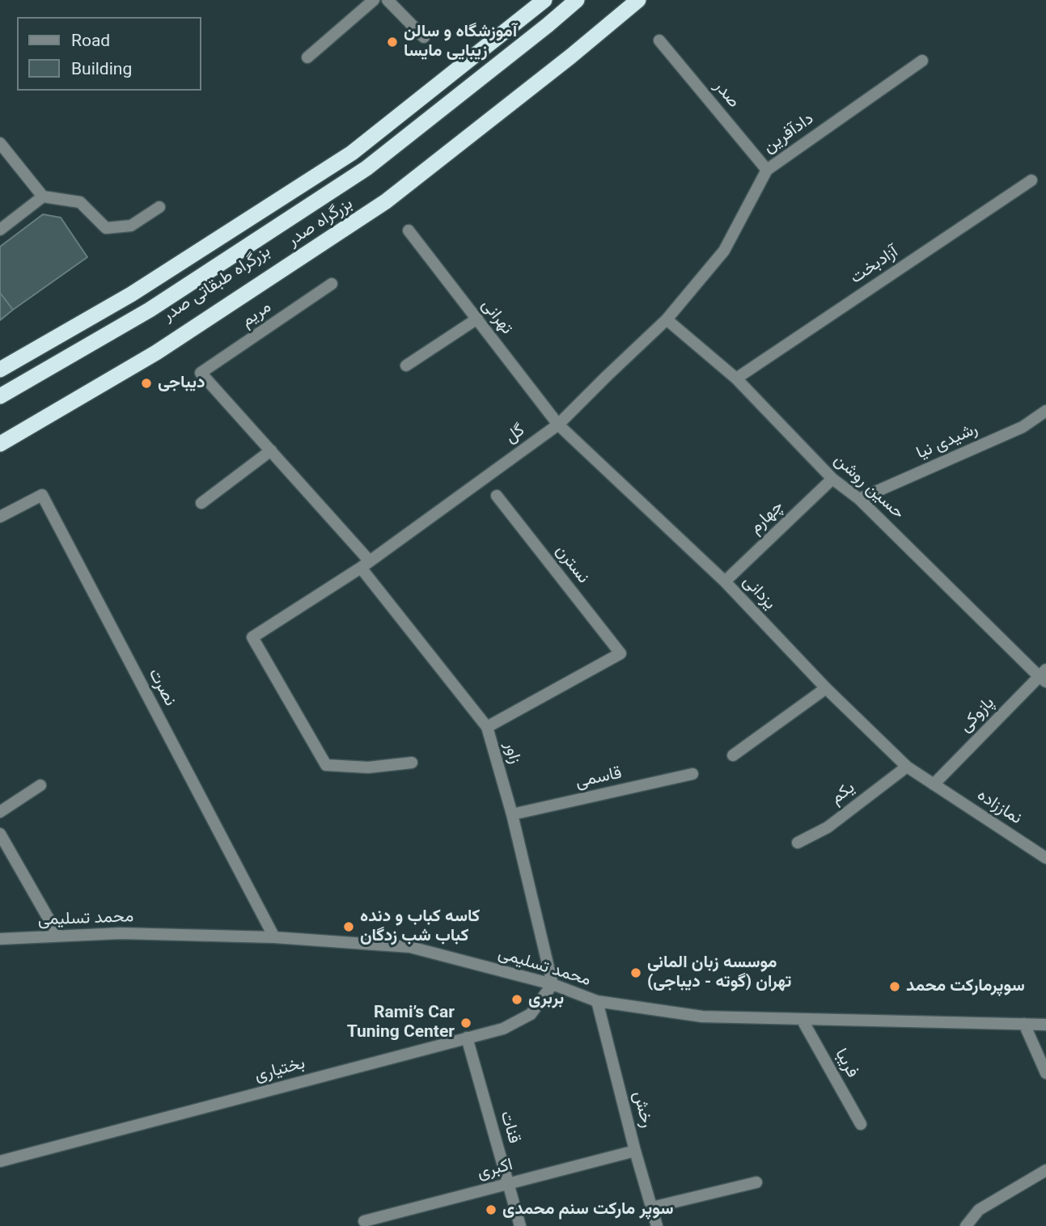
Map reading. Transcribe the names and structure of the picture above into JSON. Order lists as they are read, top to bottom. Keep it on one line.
{"streets":{"highway":["بزرگراه صدر","بزرگراه طبقاتی صدر"],"street":["صدر","دادآفرین","آزادبخت","مریم","تهرانی","گل","رشیدی نیا","حسین روشن","چهارم","نسترن","یزدانی","نصرت","پازوکی","زاور","قاسمی","یکم","نماززاده","محمد تسلیمی","فریبا","بختیاری","رخش","قنات","اکبری"]},"crossings":[["صدر","دادآفرین"],["دادآفرین","گل"],["دادآفرین","حسین روشن"],["آزادبخت","حسین روشن"],["تهرانی","گل"],["تهرانی","یزدانی"],["گل","حسین روشن"],["گل","یزدانی"],["گل","زاور"],["رشیدی نیا","حسین روشن"],["حسین روشن","چهارم"],["حسین روشن","پازوکی"],["چهارم","یزدانی"],["نسترن","زاور"],["یزدانی","پازوکی"],["یزدانی","یکم"],["یزدانی","نماززاده"],["نصرت","محمد تسلیمی"],["پازوکی","نماززاده"],["زاور","قاسمی"],["زاور","محمد تسلیمی"],["زاور","بختیاری"],["محمد تسلیمی","فریبا"],["محمد تسلیمی","بختیاری"],["محمد تسلیمی","رخش"],["بختیاری","قنات"],["رخش","اکبری"],["قنات","اکبری"]],"places":["آموزشگاه و سالن زیبایی مایسا","دیباجی","کاسه کباب و دنده کباب شب زدگان","موسسه زبان المانی تهران (گوته - دیباجی)","سوپرمارکت محمد","بربری","Rami’s Car Tuning Center","سوپر مارکت سنم محمدی"],"legend":["Road","Building"]}
